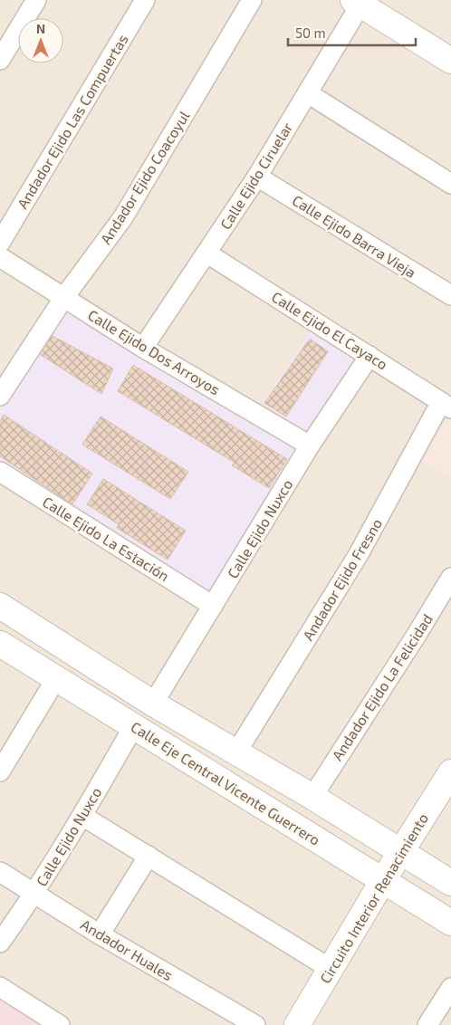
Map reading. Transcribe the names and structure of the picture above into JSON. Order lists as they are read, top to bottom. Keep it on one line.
{"streets":{"main road":["Calle Eje Central Vicente Guerrero","Circuito Interior Renacimiento"],"street":["Andador Ejido Las Compuertas","Calle Ejido Ciruelar","Andador Ejido Coacoyul","Calle Ejido Barra Vieja","Calle Ejido El Cayaco","Calle Ejido Dos Arroyos","Calle Ejido Nuxco","Calle Ejido La Estación","Andador Ejido Fresno","Andador Ejido La Felicidad","Andador Huales"]},"crossings":[["Calle Ejido Ciruelar","Calle Ejido Barra Vieja"],["Calle Ejido Ciruelar","Calle Ejido El Cayaco"],["Calle Ejido Ciruelar","Calle Ejido Dos Arroyos"],["Andador Ejido Coacoyul","Calle Ejido Dos Arroyos"],["Calle Ejido El Cayaco","Calle Ejido Nuxco"],["Calle Ejido El Cayaco","Andador Ejido Fresno"],["Calle Ejido Dos Arroyos","Calle Ejido Nuxco"],["Calle Ejido Nuxco","Calle Ejido La Estación"],["Calle Ejido Nuxco","Calle Eje Central Vicente Guerrero"],["Calle Ejido Nuxco","Andador Huales"],["Andador Ejido Fresno","Calle Eje Central Vicente Guerrero"],["Andador Ejido La Felicidad","Calle Eje Central Vicente Guerrero"],["Calle Eje Central Vicente Guerrero","Circuito Interior Renacimiento"]],"scale_bar":"50 m","north":"top"}
